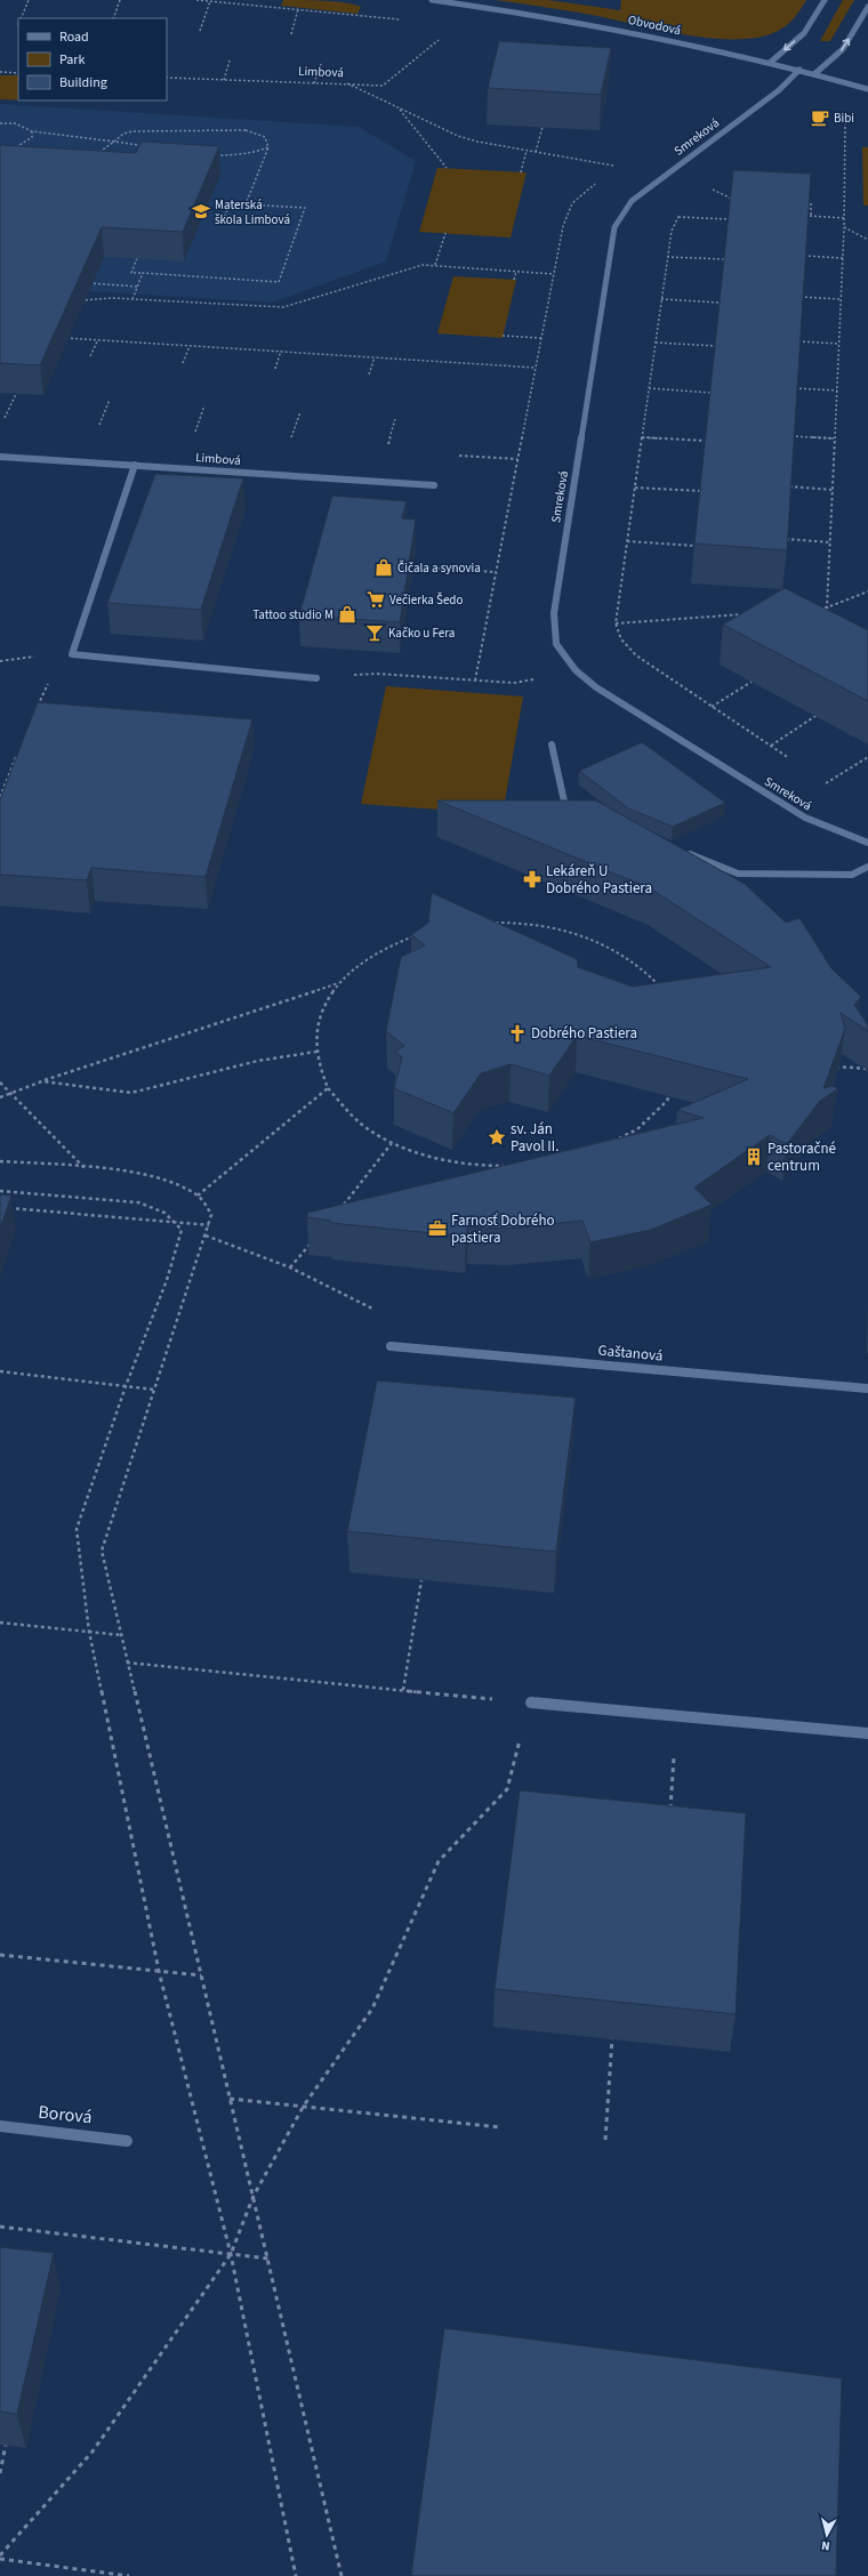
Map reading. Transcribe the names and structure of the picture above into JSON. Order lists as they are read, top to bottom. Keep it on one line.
{"streets":{"street":["Obvodová","Limbová","Smreková","Gaštanová","Borová"]},"crossings":[["Obvodová","Smreková"]],"places":{"cafe":["Bibi"],"school or university":["Materská škola Limbová"],"shop":["Čičala a synovia","Tattoo studio M"],"supermarket":["Večierka Šedo"],"bar":["Kačko u Fera"],"pharmacy":["Lekáreň U Dobrého Pastiera"],"church":["Dobrého Pastiera"],"place":["sv. Ján Pavol II."],"building":["Pastoračné centrum"],"office":["Farnosť Dobrého pastiera"]},"legend":["Road","Park","Building"],"north":"bottom"}
